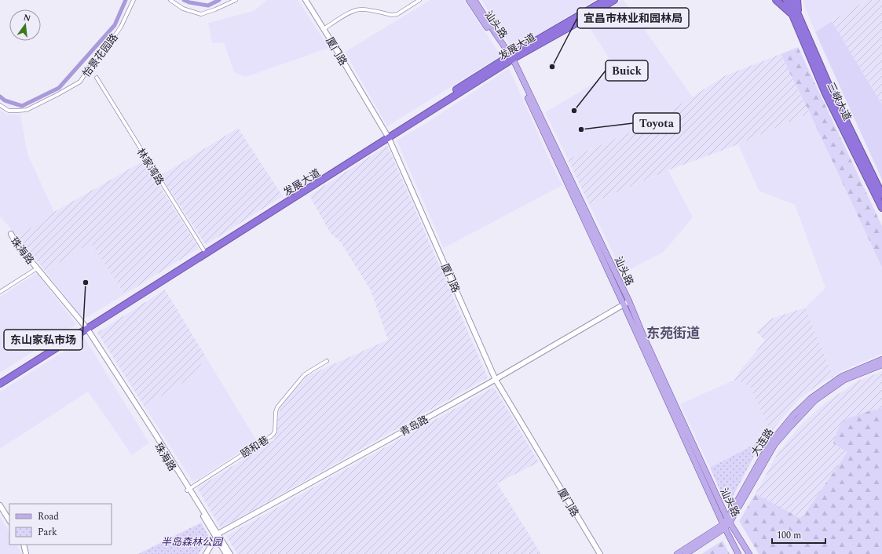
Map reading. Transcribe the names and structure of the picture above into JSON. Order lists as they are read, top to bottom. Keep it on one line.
{"streets":{"highway":["发展大道","三峡大道"],"main road":["汕头路","大连路"],"street":["厦门路","怡景花园路","林家湾路","珠海路","青岛路","颐和巷"]},"crossings":[["汕头路","发展大道"],["汕头路","青岛路"],["汕头路","大连路"],["发展大道","厦门路"],["发展大道","林家湾路"],["发展大道","珠海路"],["厦门路","青岛路"],["珠海路","青岛路"],["珠海路","颐和巷"]],"districts":["东苑街道"],"parks":["半岛森林公园"],"places":["宜昌市林业和园林局","Buick","Toyota","东山家私市场"],"legend":["Road","Park"],"scale_bar":"100 m","north":"top"}
